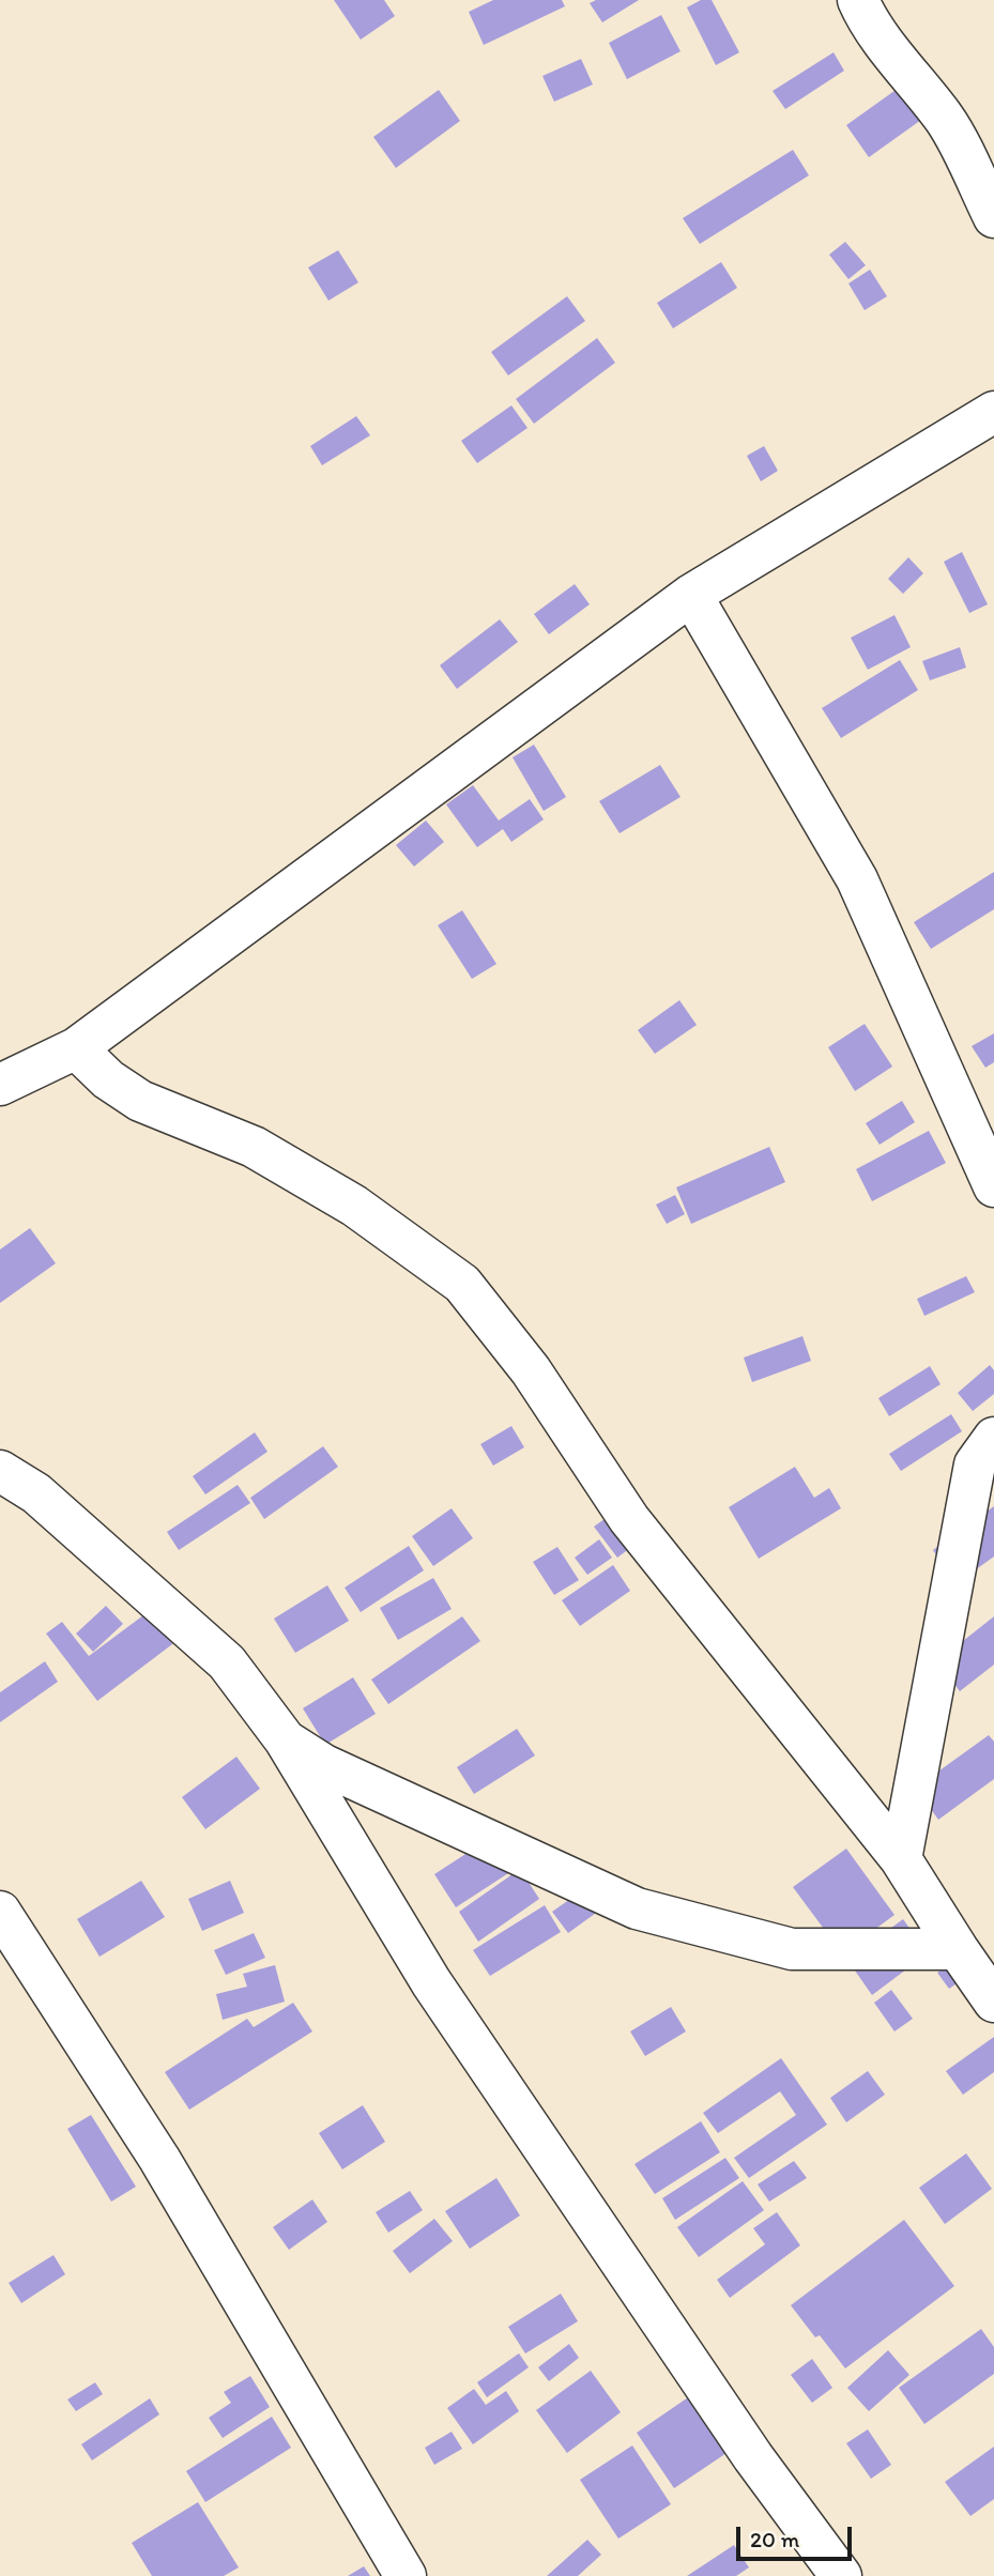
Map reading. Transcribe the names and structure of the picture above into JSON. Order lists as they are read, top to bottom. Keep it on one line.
{"scale_bar":"20 m"}
